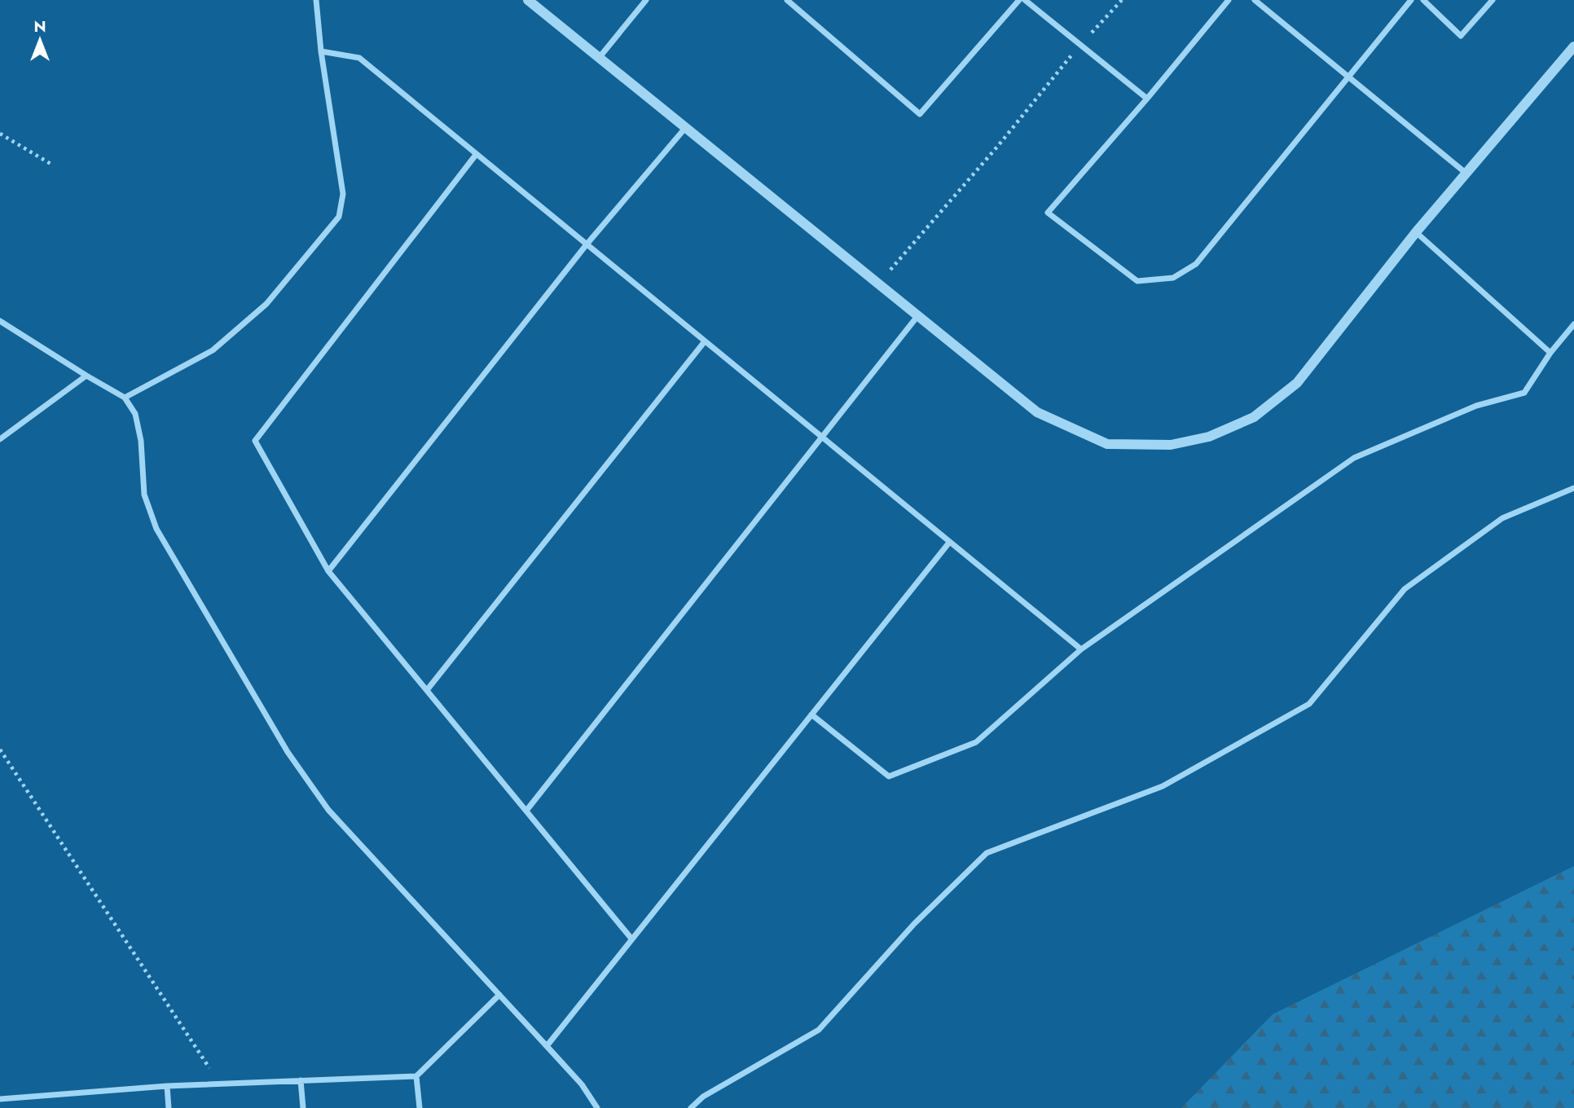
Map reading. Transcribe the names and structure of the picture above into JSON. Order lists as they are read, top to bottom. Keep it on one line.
{"north":"top"}
